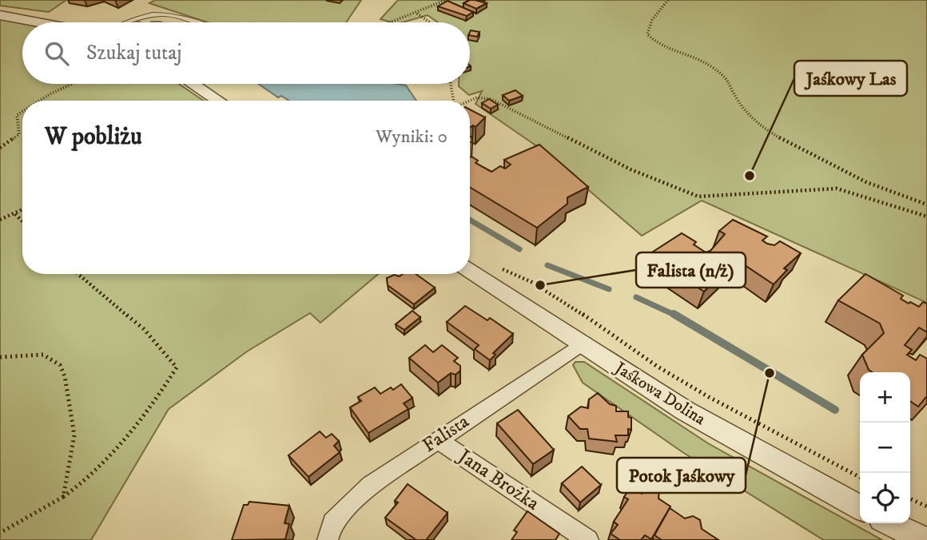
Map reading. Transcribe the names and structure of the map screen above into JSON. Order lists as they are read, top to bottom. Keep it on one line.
{"streets":{"street":["Jaśkowa Dolina","Falista","Jana Brożka"]},"crossings":[["Jaśkowa Dolina","Falista"],["Falista","Jana Brożka"]],"places":["Jaśkowy Las","Falista (n/ż)","Potok Jaśkowy"],"page":{"search":"Szukaj tutaj","heading":["W pobliżu","Wyniki: 0"],"map_buttons":["+","−"]}}
